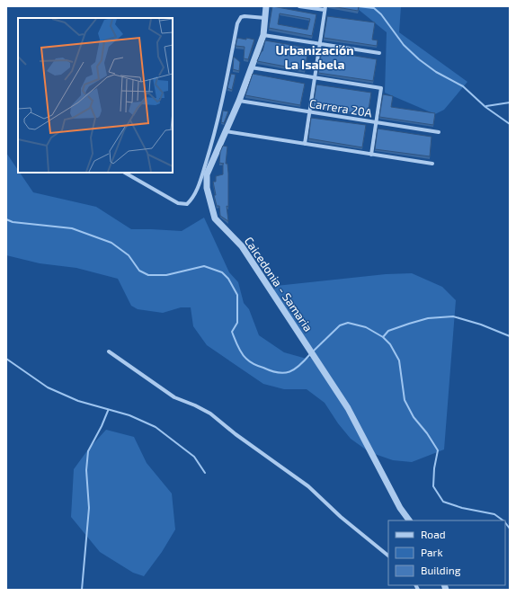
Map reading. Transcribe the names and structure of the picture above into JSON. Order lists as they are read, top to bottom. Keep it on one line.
{"streets":{"street":["Carrera 20A","Caicedonia - Samaria"]},"crossings":[["Carrera 20A","Caicedonia - Samaria"]],"districts":["Urbanización La Isabela"],"legend":["Road","Park","Building"]}
